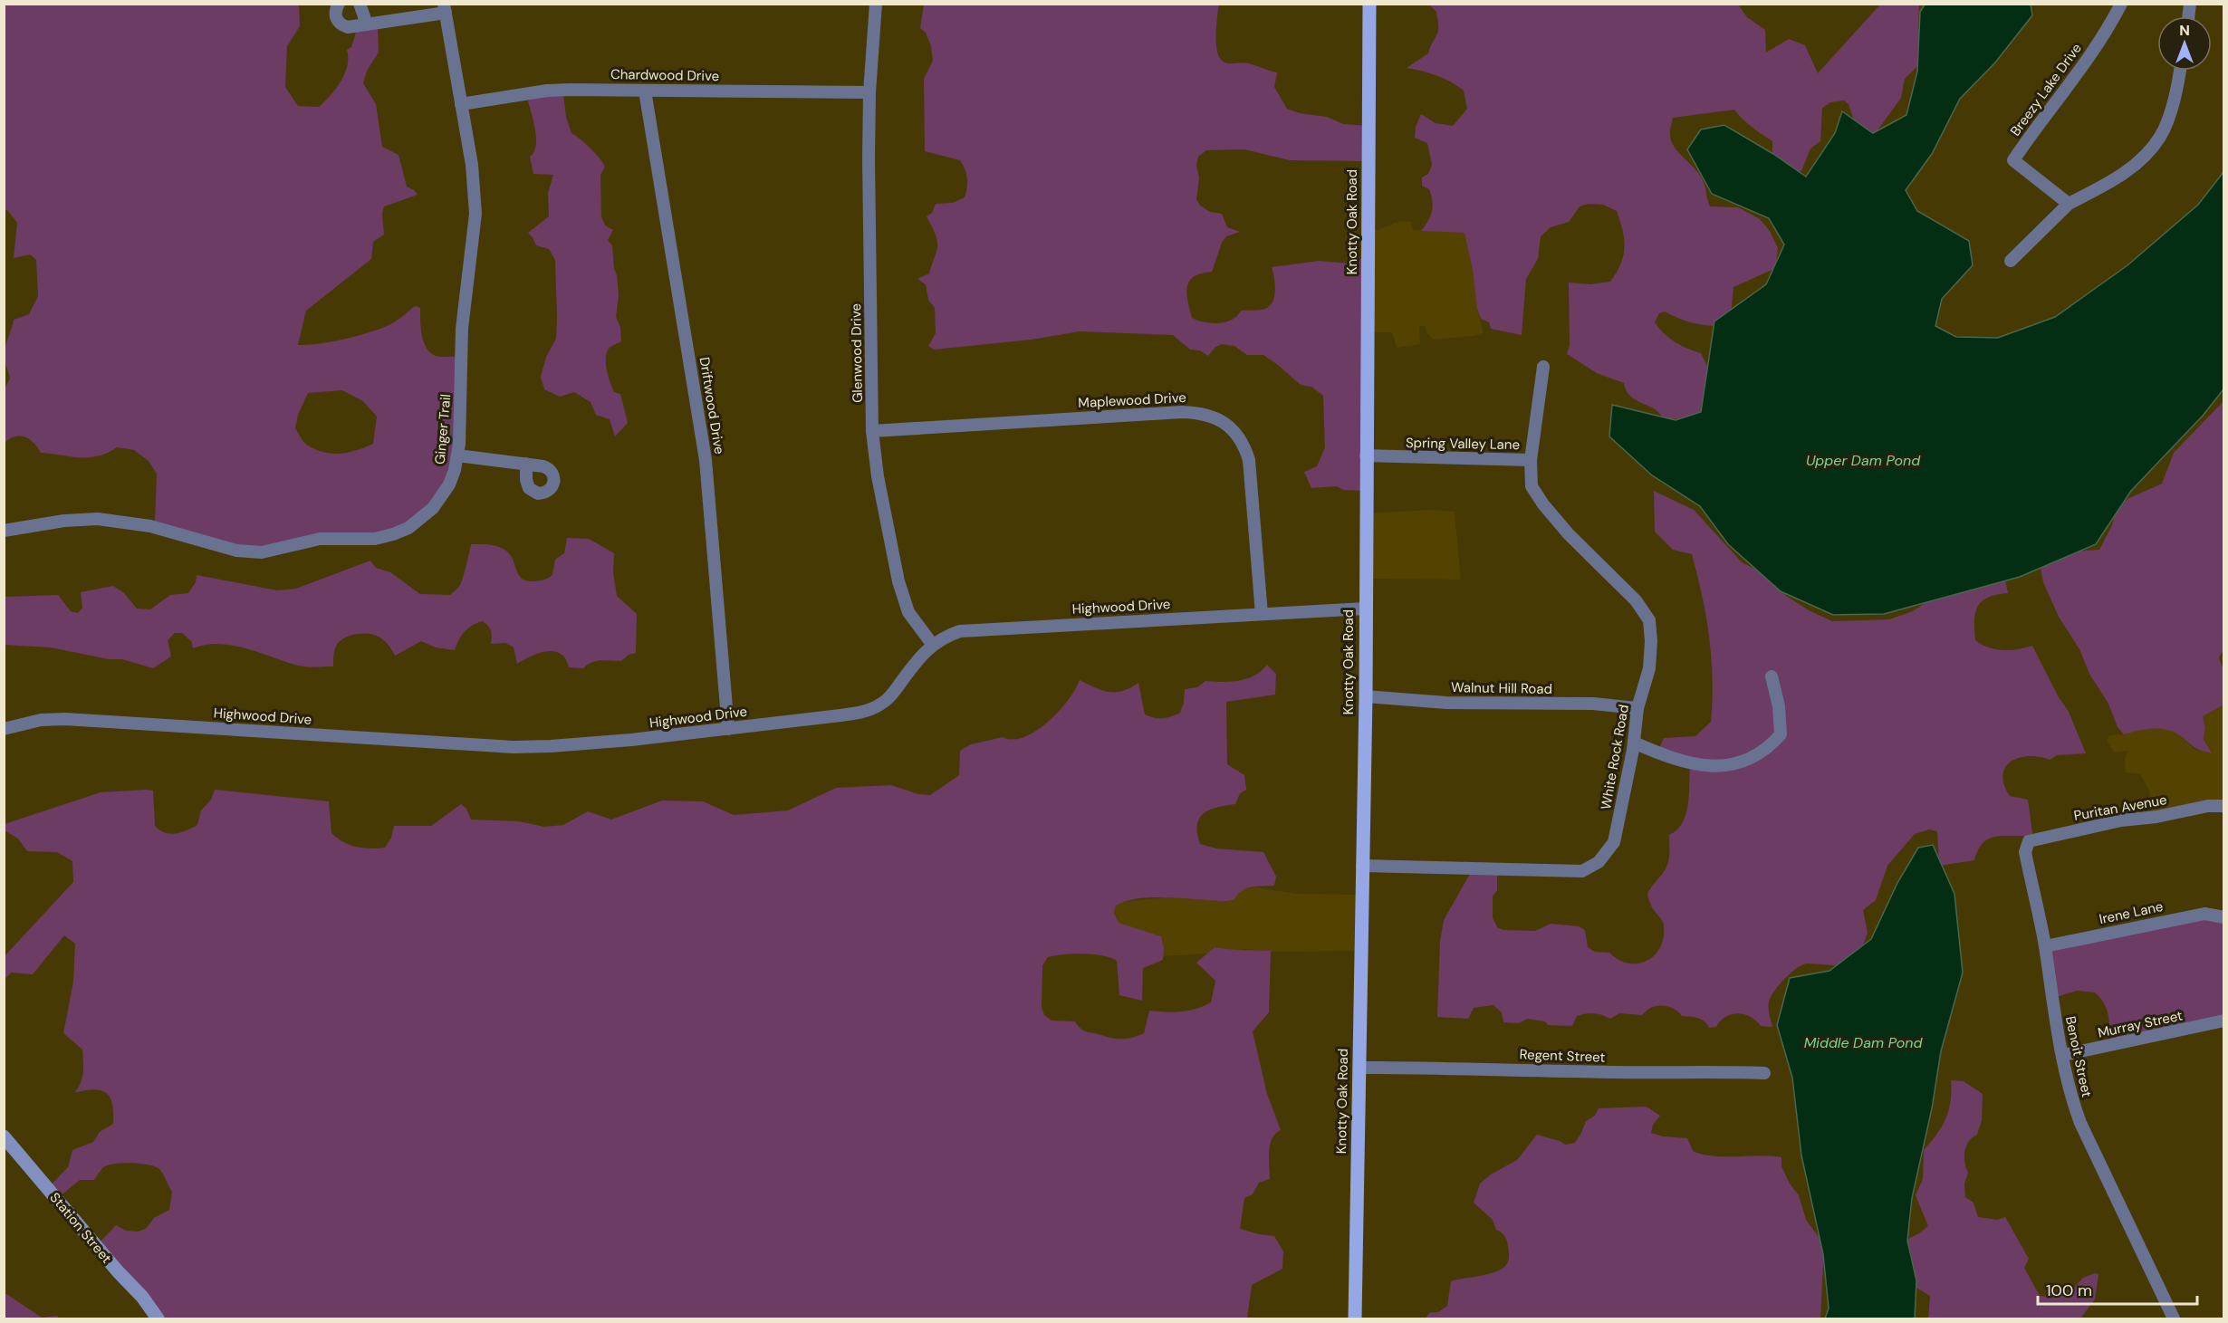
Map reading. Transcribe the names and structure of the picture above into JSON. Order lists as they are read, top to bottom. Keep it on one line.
{"streets":{"main road":["Knotty Oak Road"],"street":["Chardwood Drive","Breezy Lake Drive","Glenwood Drive","Maplewood Drive","Driftwood Drive","Ginger Trail","Spring Valley Lane","Highwood Drive","Walnut Hill Road","White Rock Road","Puritan Avenue","Irene Lane","Murray Street","Regent Street","Benoit Street","Station Street"]},"crossings":[["Chardwood Drive","Glenwood Drive"],["Chardwood Drive","Driftwood Drive"],["Chardwood Drive","Ginger Trail"],["Knotty Oak Road","Spring Valley Lane"],["Knotty Oak Road","Highwood Drive"],["Knotty Oak Road","Walnut Hill Road"],["Knotty Oak Road","White Rock Road"],["Knotty Oak Road","Regent Street"],["Glenwood Drive","Maplewood Drive"],["Glenwood Drive","Highwood Drive"],["Maplewood Drive","Highwood Drive"],["Driftwood Drive","Highwood Drive"],["Spring Valley Lane","White Rock Road"],["Walnut Hill Road","White Rock Road"],["Puritan Avenue","Benoit Street"],["Irene Lane","Benoit Street"],["Murray Street","Benoit Street"]],"water":["Upper Dam Pond","Middle Dam Pond"],"scale_bar":"100 m","north":"top"}
